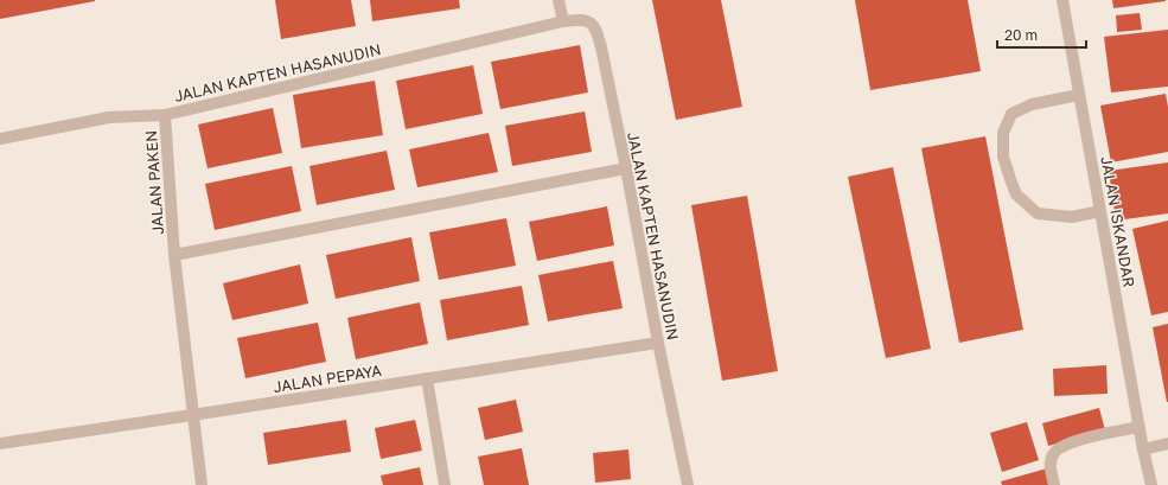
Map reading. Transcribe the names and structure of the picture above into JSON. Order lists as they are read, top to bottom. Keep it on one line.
{"streets":{"street":["JALAN KAPTEN HASANUDIN","JALAN PAKEN","JALAN ISKANDAR","JALAN PEPAYA"]},"crossings":[["JALAN KAPTEN HASANUDIN","JALAN PAKEN"],["JALAN KAPTEN HASANUDIN","JALAN PEPAYA"],["JALAN PAKEN","JALAN PEPAYA"]],"scale_bar":"20 m"}
